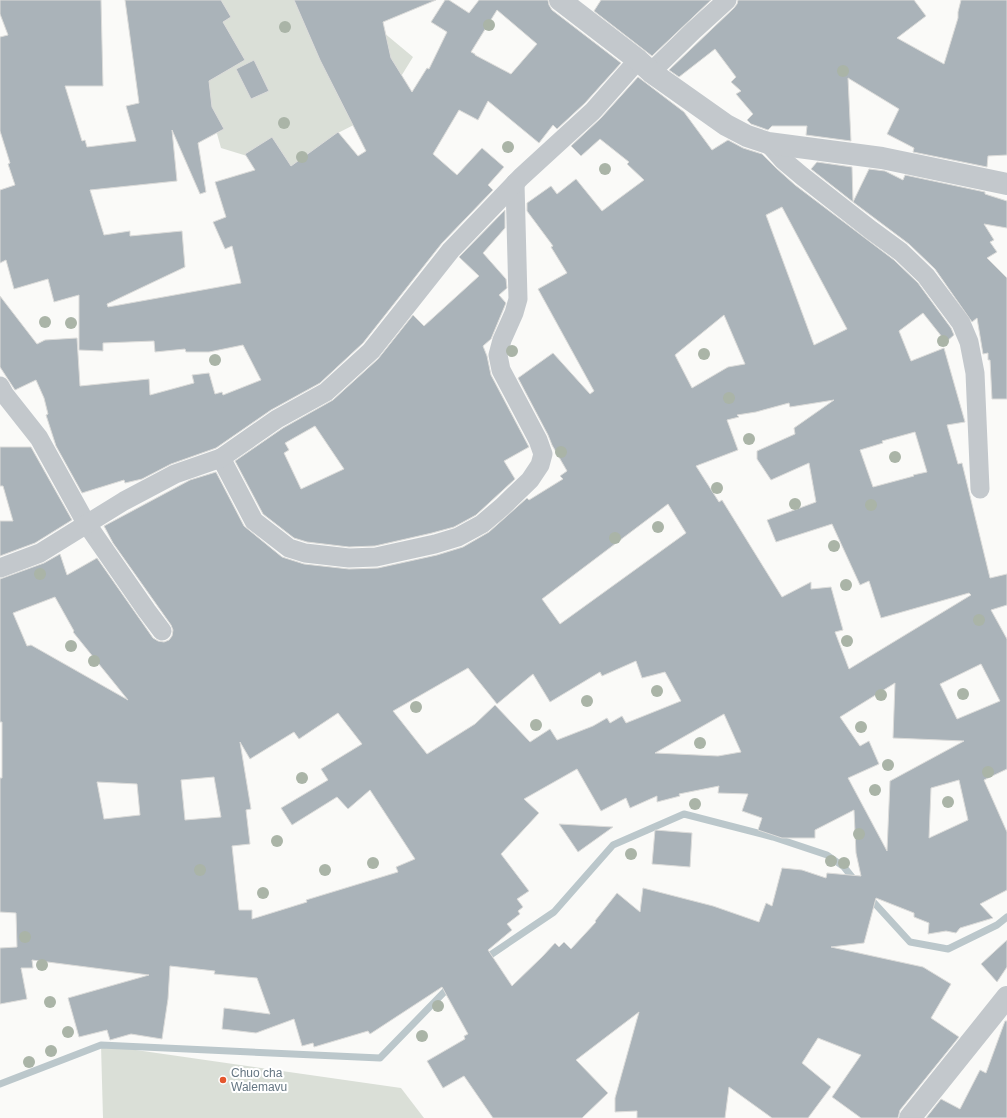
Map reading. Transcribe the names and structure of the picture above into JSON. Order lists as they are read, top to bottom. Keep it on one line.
{"places":["Chuo cha Walemavu"]}
